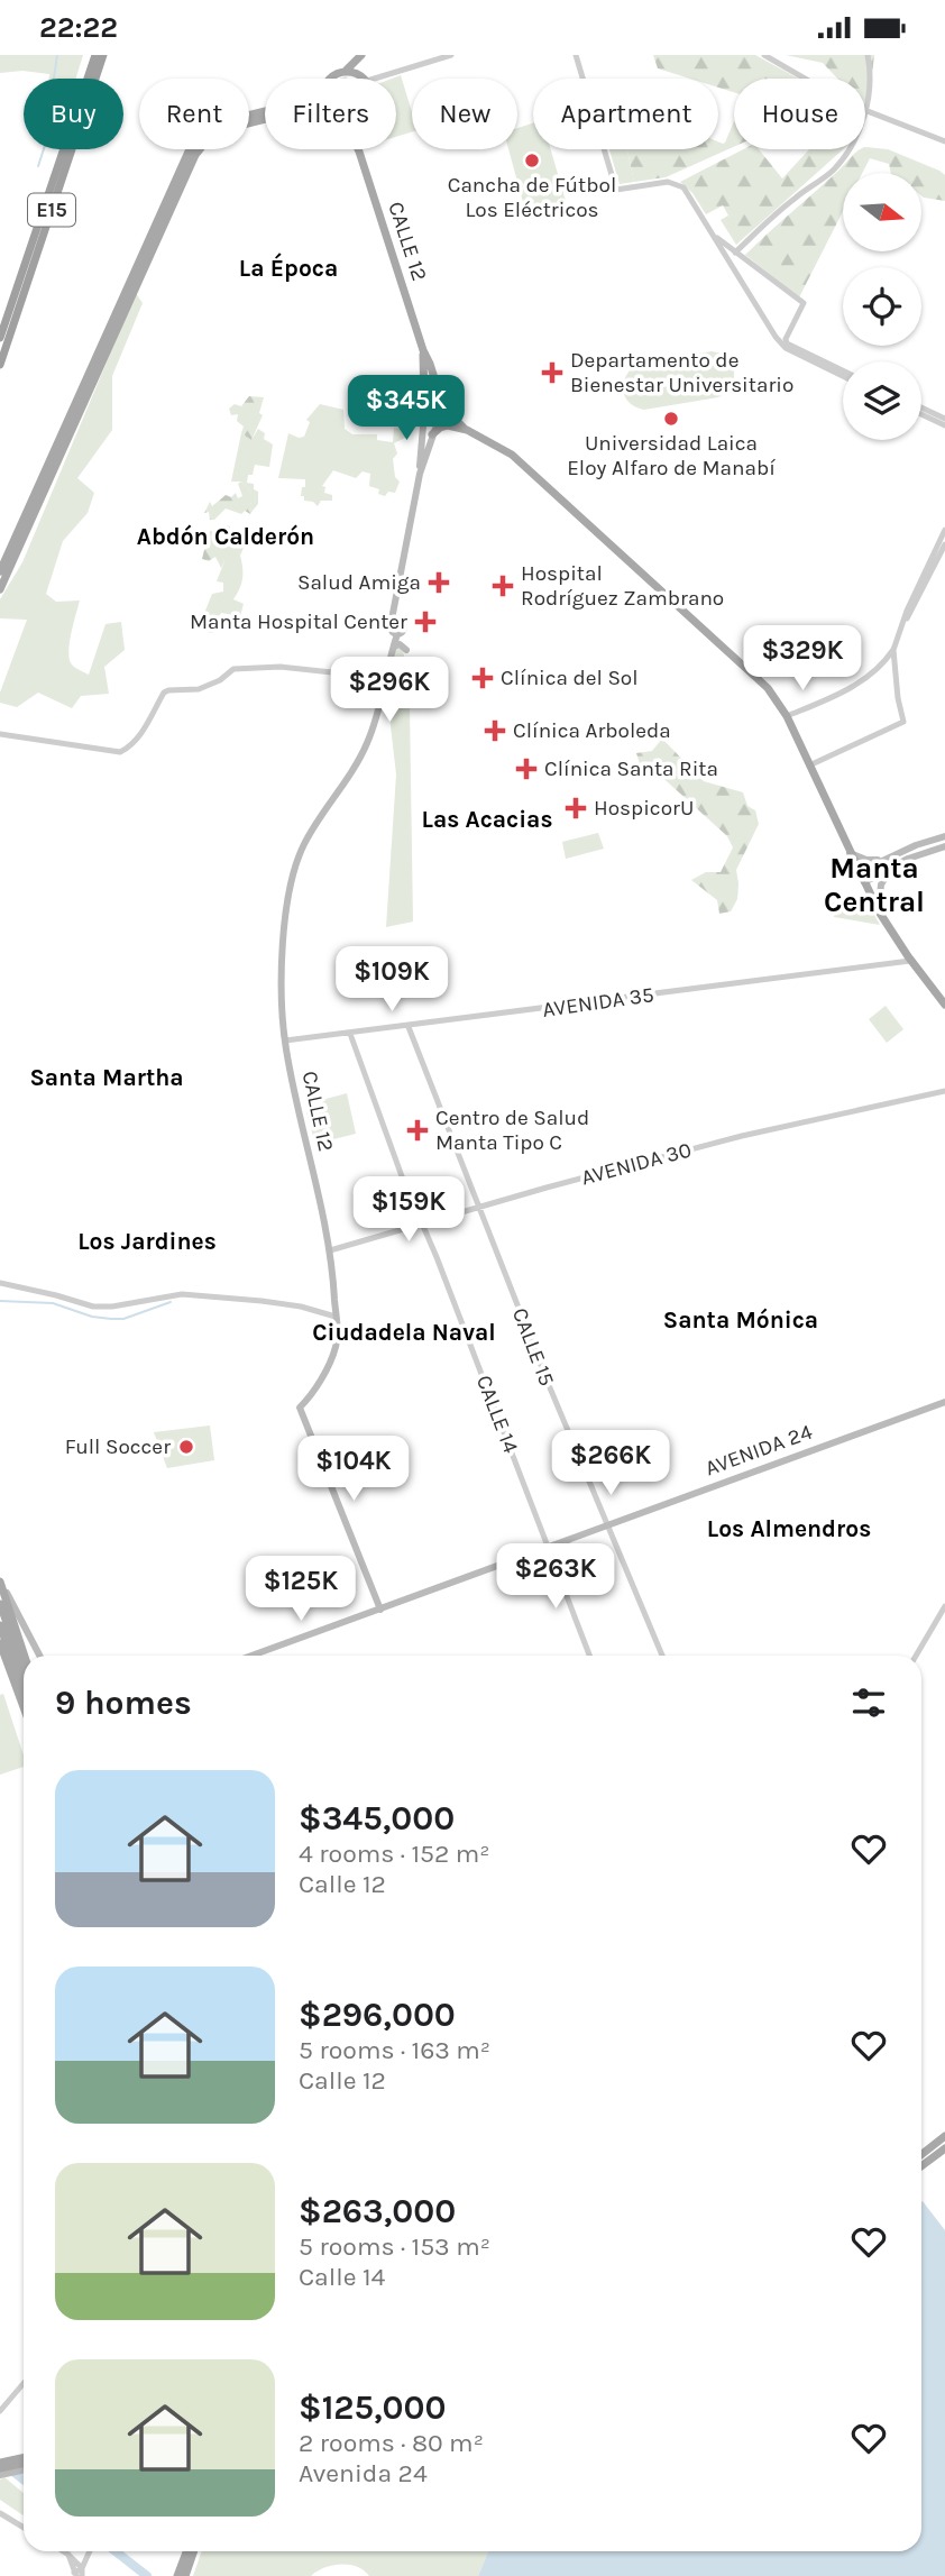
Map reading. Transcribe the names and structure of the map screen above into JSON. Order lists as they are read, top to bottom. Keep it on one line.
{"streets":{"highway":["E15"],"main road":["CALLE 12","AVENIDA 24"],"street":["AVENIDA 35","AVENIDA 30","CALLE 15","CALLE 14"]},"crossings":[["CALLE 12","AVENIDA 35"],["CALLE 12","AVENIDA 30"],["CALLE 12","AVENIDA 24"],["AVENIDA 35","CALLE 15"],["AVENIDA 35","CALLE 14"],["AVENIDA 30","CALLE 15"],["AVENIDA 30","CALLE 14"],["CALLE 15","AVENIDA 24"],["CALLE 14","AVENIDA 24"]],"districts":["La Época","Abdón Calderón","Las Acacias","Manta Central","Santa Martha","Los Jardines","Santa Mónica","Ciudadela Naval","Los Almendros"],"places":{"other":["Cancha de Fútbol Los Eléctricos","Universidad Laica Eloy Alfaro de Manabí","Full Soccer"],"health":["Departamento de Bienestar Universitario","Salud Amiga","Hospital Rodríguez Zambrano","Manta Hospital Center","Clínica del Sol","Clínica Arboleda","Clínica Santa Rita","HospicorU","Centro de Salud Manta Tipo C"]},"north":"right","page":{"status":"22:22","chip":["Buy","Rent","Filters","New","Apartment","House"],"price":["$345K","$329K","$296K","$109K","$159K","$266K","$104K","$263K","$125K"],"heading":"9 homes","list":[{"name":"$345,000","note":"4 rooms · 152 m² · Calle 12"},{"name":"$296,000","note":"5 rooms · 163 m² · Calle 12"},{"name":"$263,000","note":"5 rooms · 153 m² · Calle 14"},{"name":"$125,000","note":"2 rooms · 80 m² · Avenida 24"}]}}
